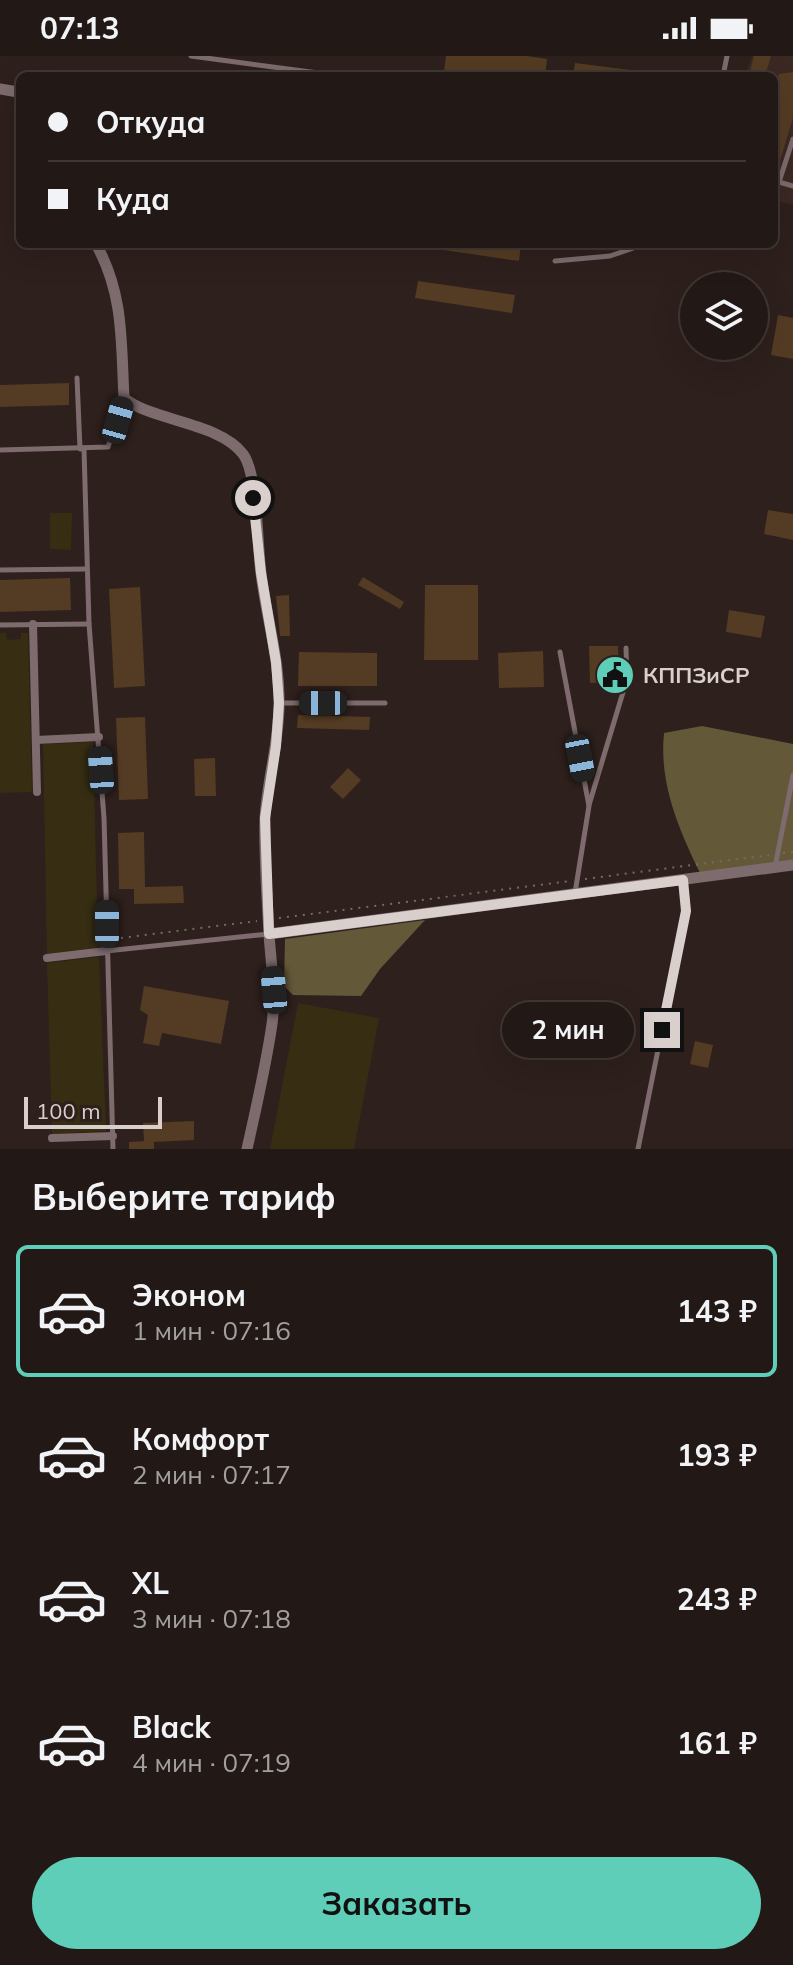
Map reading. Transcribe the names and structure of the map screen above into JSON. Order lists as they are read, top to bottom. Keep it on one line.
{"places":{"public building":["КППЗиСР"]},"scale_bar":"100 m","page":{"status":"07:13","banner":["Откуда","Куда"],"bubble":"2 мин","scale":"100 m","heading":"Выберите тариф","list":[{"name":"Эконом","note":"1 мин · 07:16","value":"143 ₽"},{"name":"Комфорт","note":"2 мин · 07:17","value":"193 ₽"},{"name":"XL","note":"3 мин · 07:18","value":"243 ₽"},{"name":"Black","note":"4 мин · 07:19","value":"161 ₽"}],"buttons":"Заказать"}}
